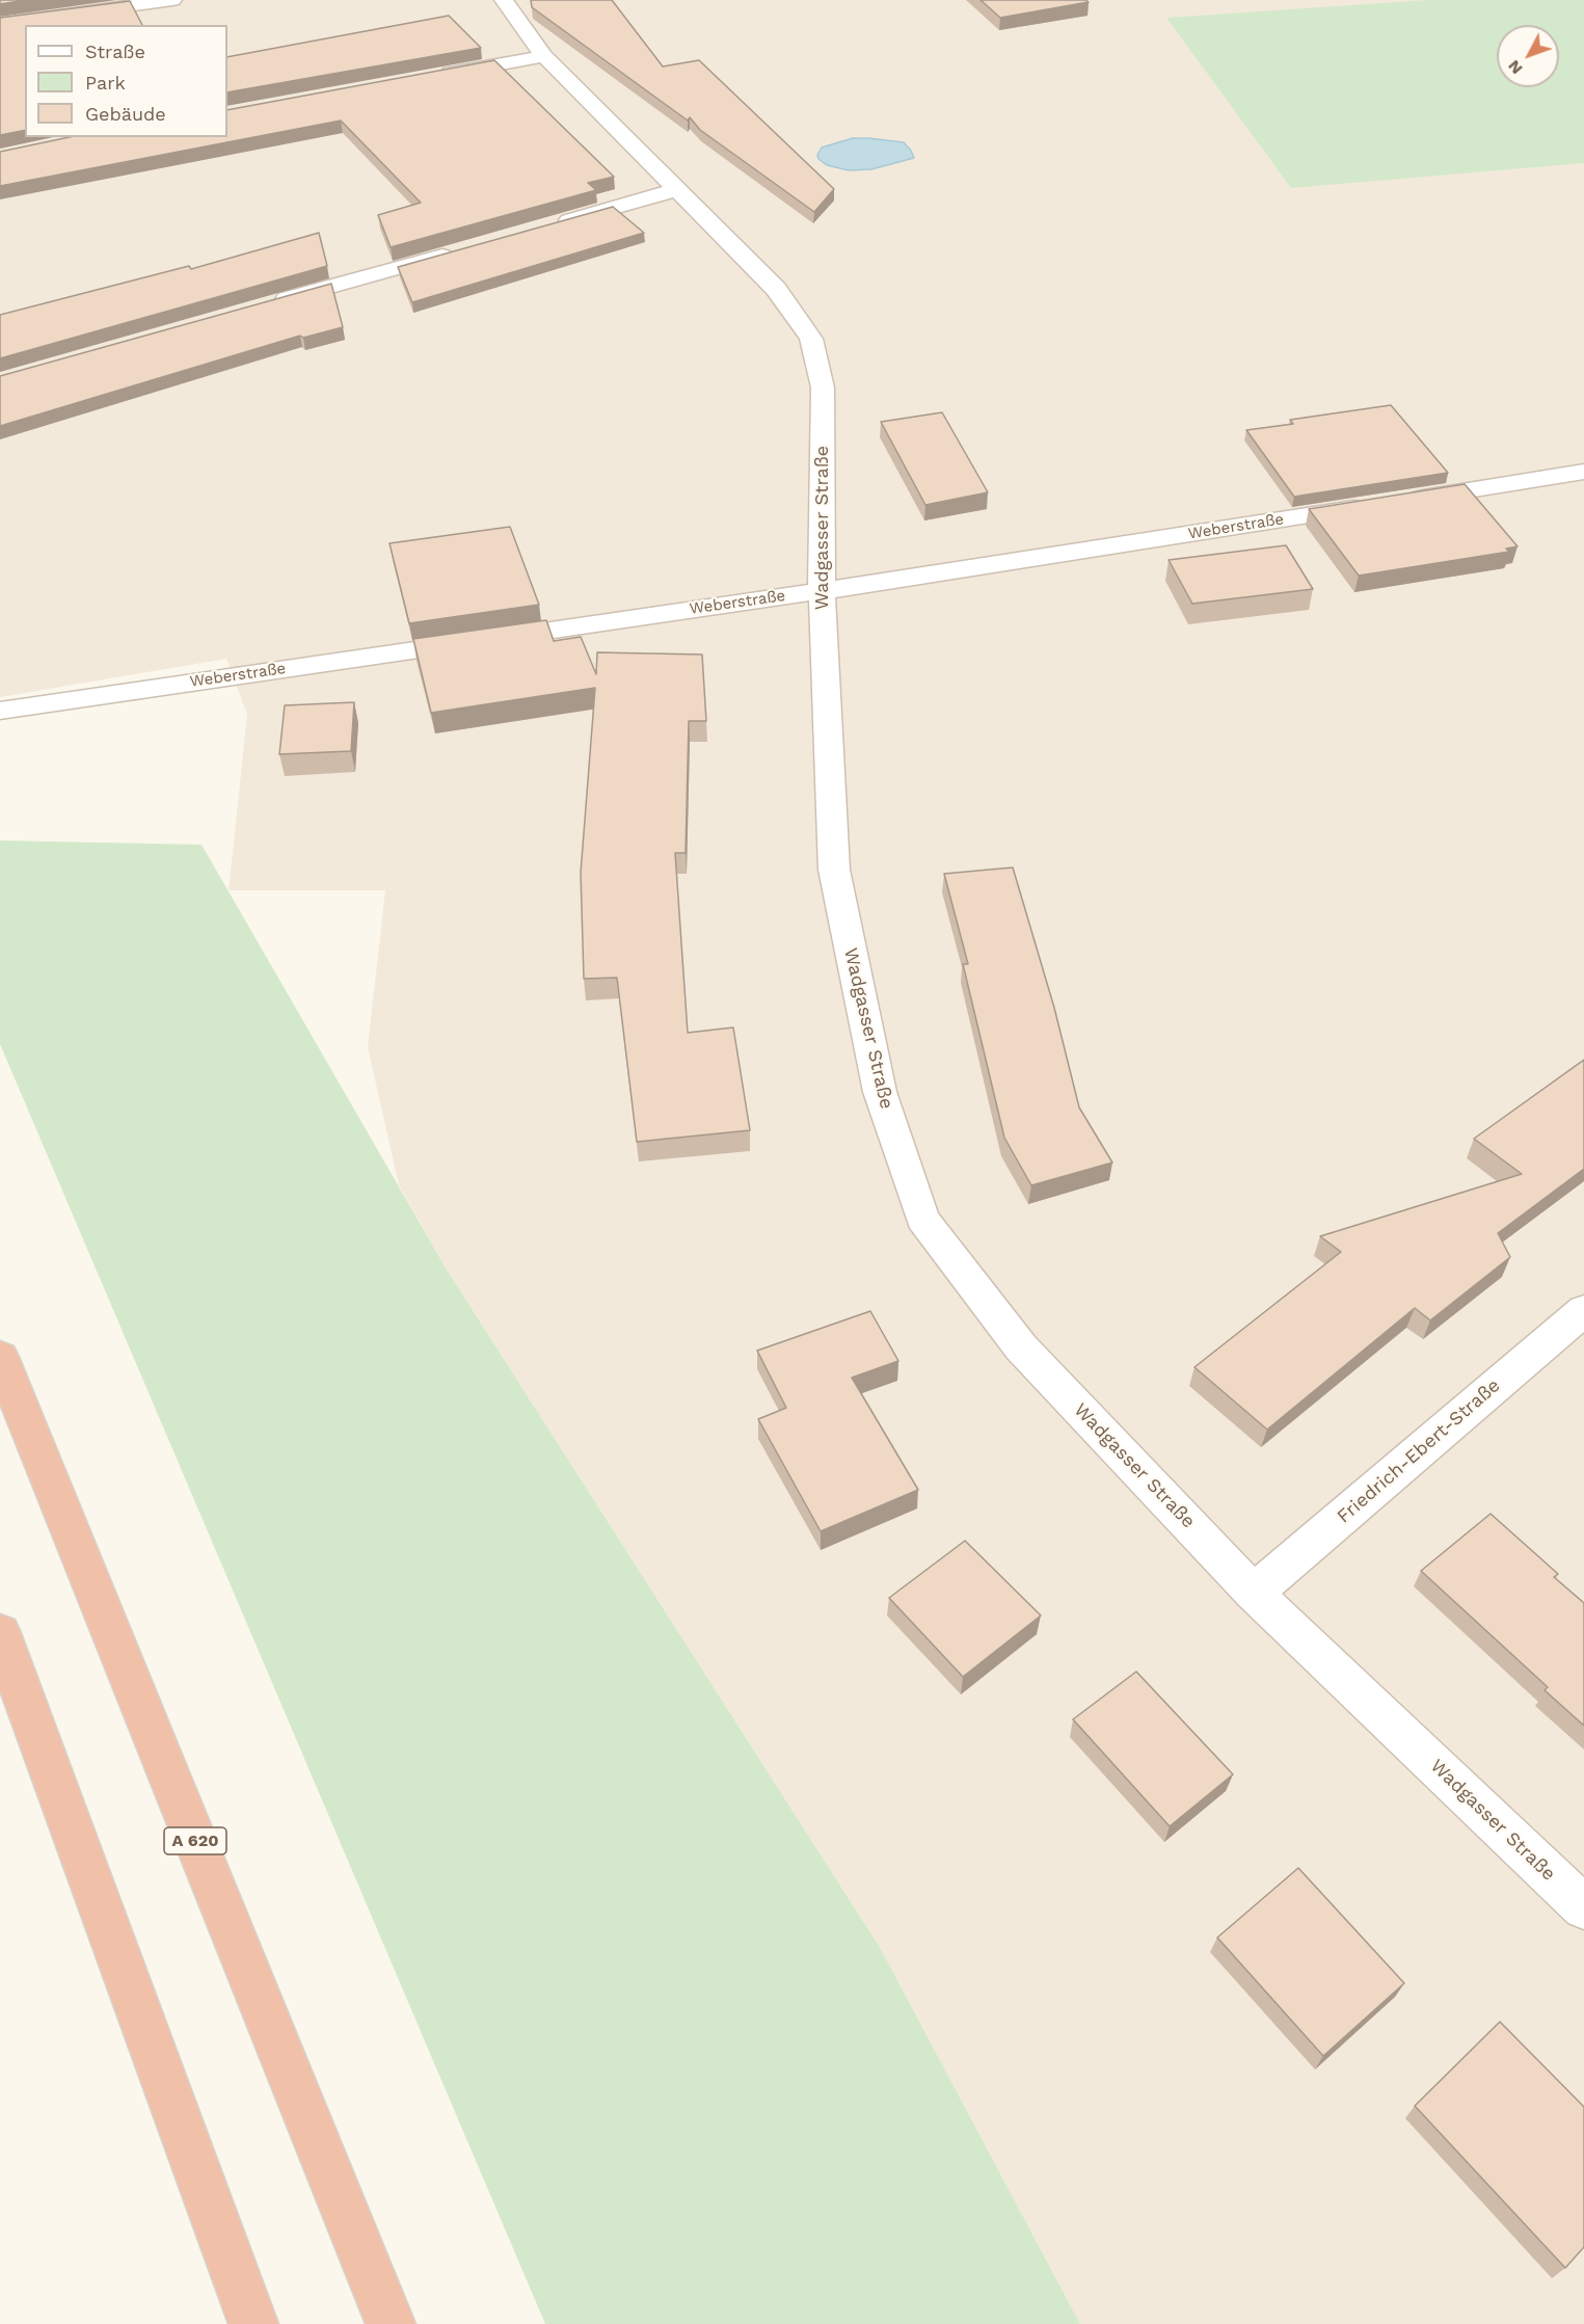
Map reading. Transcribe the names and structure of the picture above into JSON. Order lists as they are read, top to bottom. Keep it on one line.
{"streets":{"highway":["A 620"],"street":["Weberstraße","Wadgasser Straße","Friedrich-Ebert-Straße"]},"crossings":[["Weberstraße","Wadgasser Straße"],["Wadgasser Straße","Friedrich-Ebert-Straße"]],"legend":["Straße","Park","Gebäude"],"north":"bottom left"}
